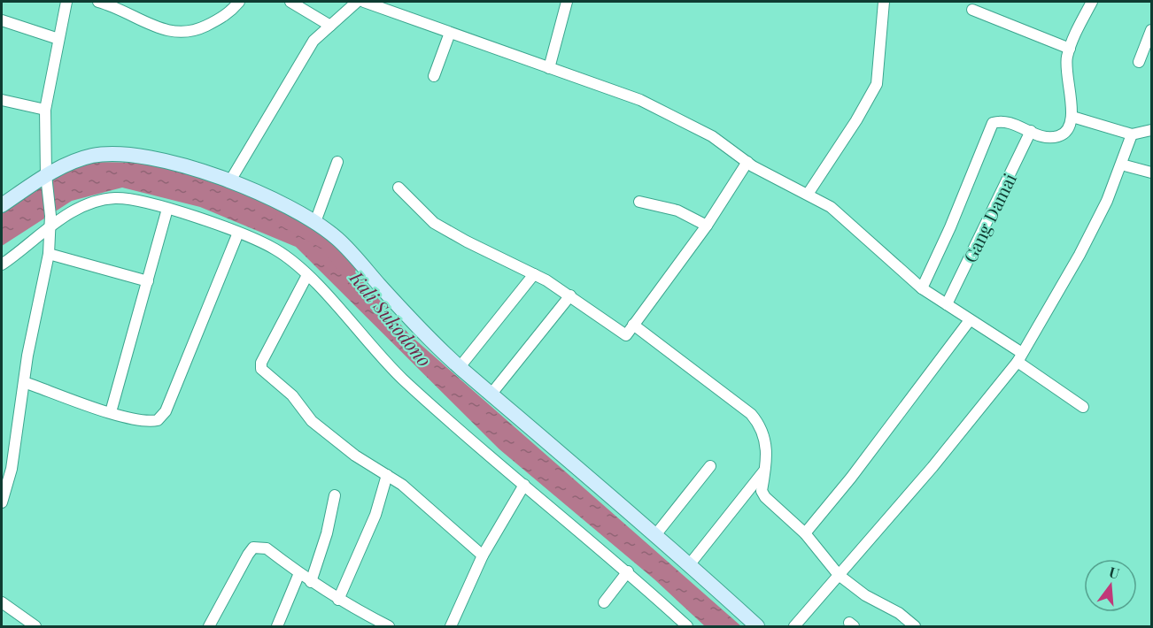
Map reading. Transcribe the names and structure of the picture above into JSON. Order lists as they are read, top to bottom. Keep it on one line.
{"streets":{"street":["Gang Damai"]},"water":["Kali Sukodono"],"north":"top"}
